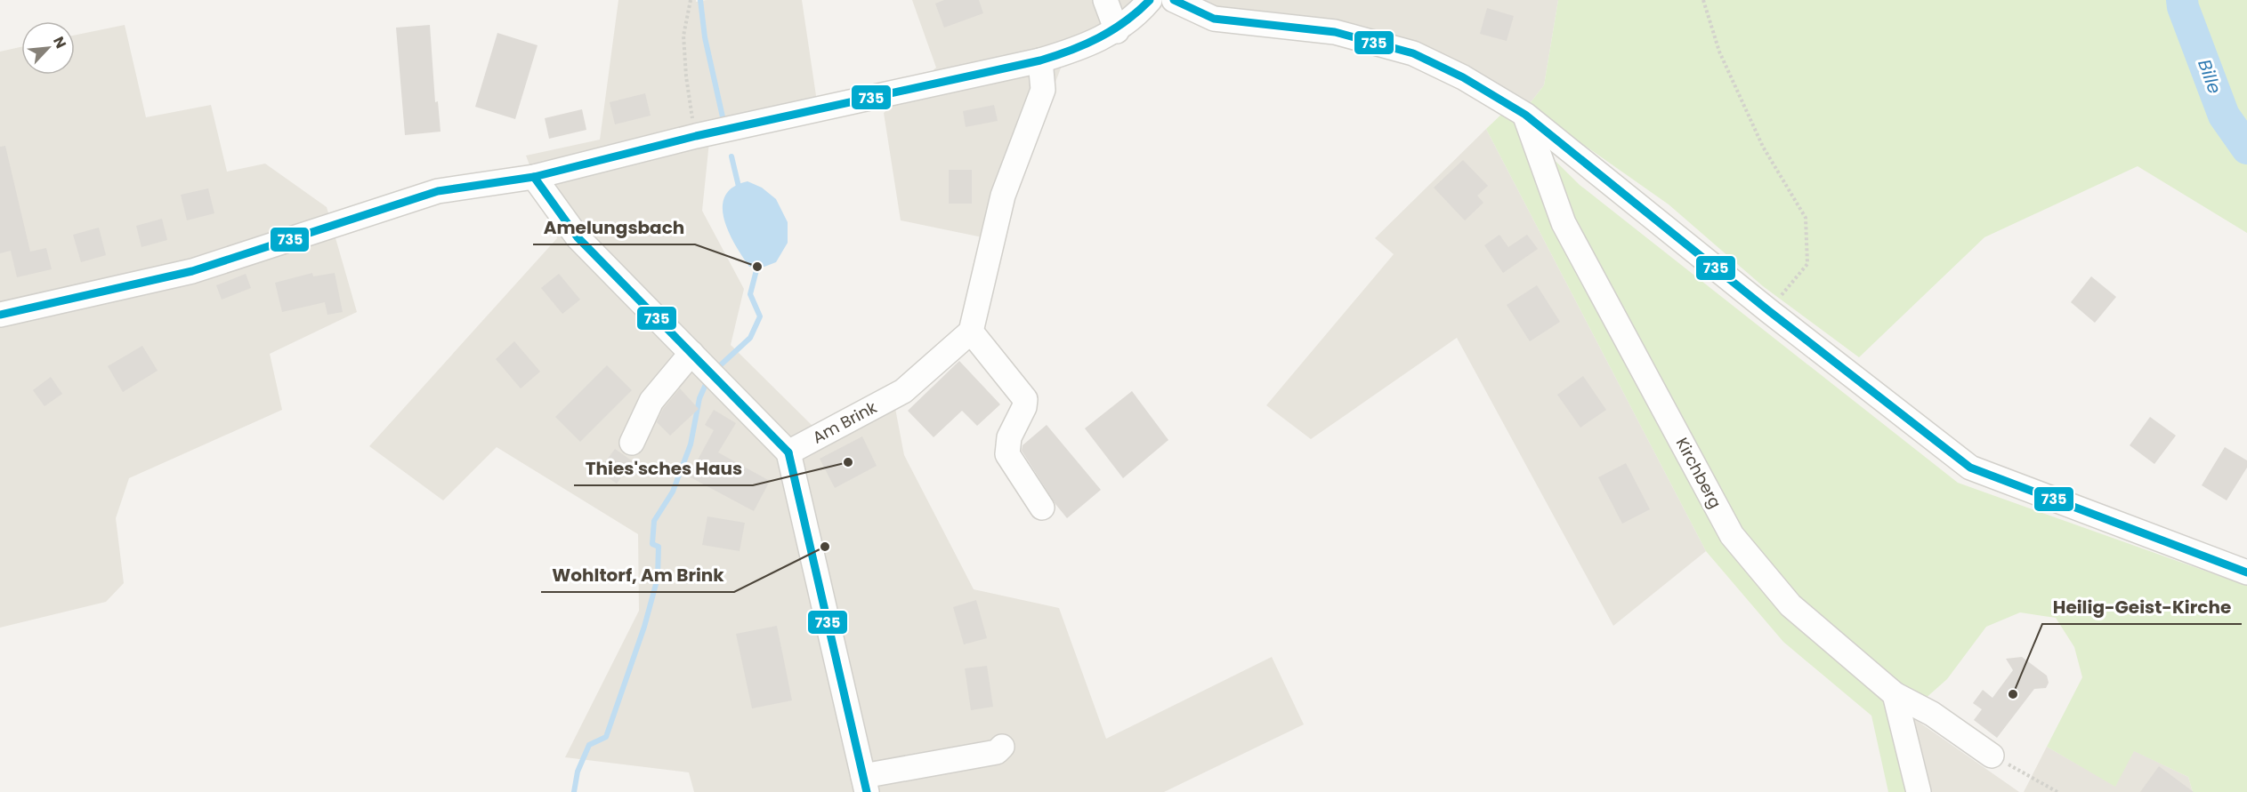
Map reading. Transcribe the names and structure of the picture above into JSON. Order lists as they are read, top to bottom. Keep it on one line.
{"streets":{"street":["Am Brink","Kirchberg"]},"water":["Bille"],"places":["Amelungsbach","Thies'sches Haus","Wohltorf, Am Brink","Heilig-Geist-Kirche"],"lines":["transit line 735"],"north":"top right"}
